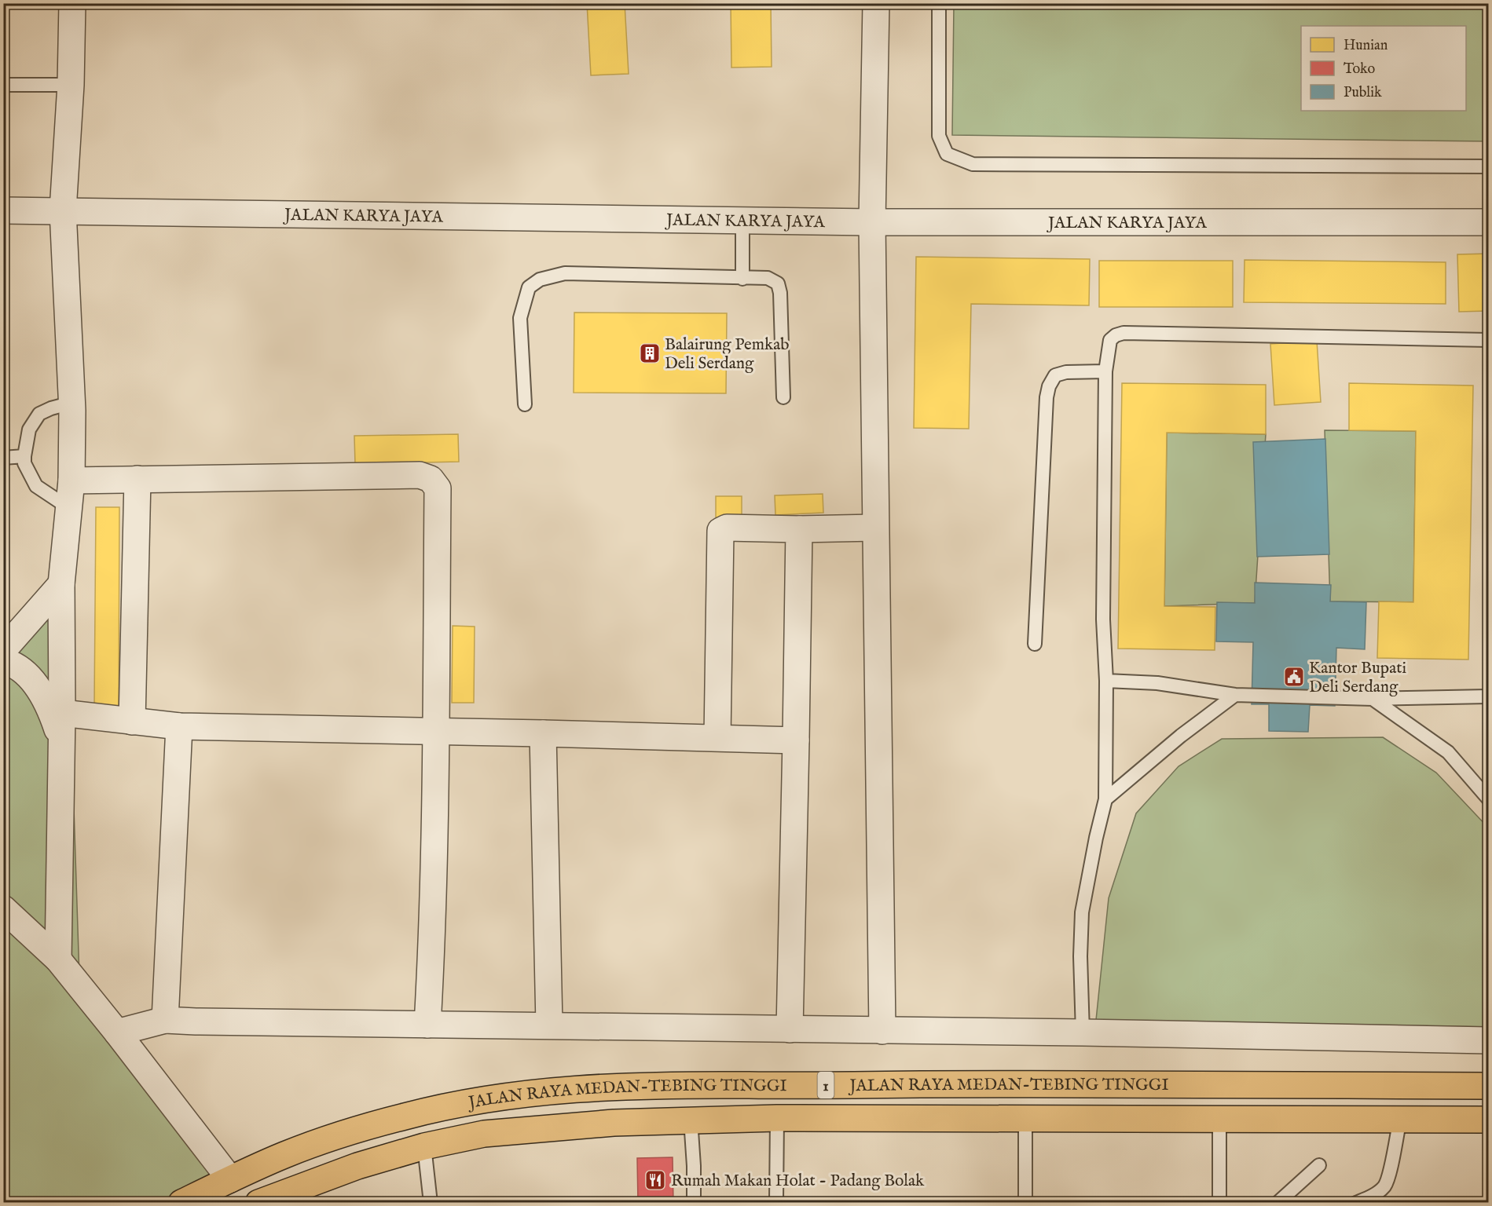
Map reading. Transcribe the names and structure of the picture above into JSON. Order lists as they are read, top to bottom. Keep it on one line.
{"streets":{"highway":["JALAN RAYA MEDAN-TEBING TINGGI","1"],"street":["JALAN KARYA JAYA"]},"places":{"building":["Balairung Pemkab Deli Serdang"],"public building":["Kantor Bupati Deli Serdang"],"restaurant":["Rumah Makan Holat - Padang Bolak"]},"legend":["Hunian","Toko","Publik"]}
